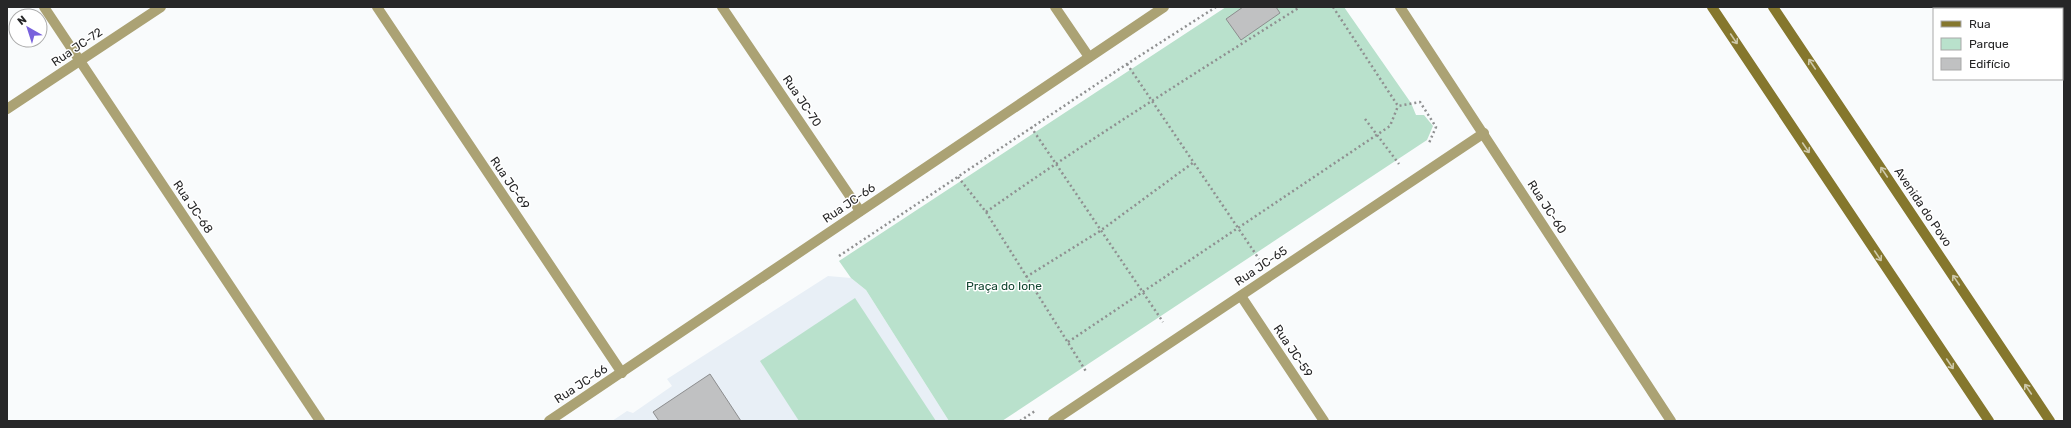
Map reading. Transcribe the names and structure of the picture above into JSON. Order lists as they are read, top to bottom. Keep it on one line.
{"streets":{"main road":["Avenida do Povo"],"street":["Rua JC-72","Rua JC-70","Rua JC-69","Rua JC-66","Rua JC-68","Rua JC-60","Rua JC-65","Rua JC-59"]},"crossings":[["Rua JC-72","Rua JC-68"],["Rua JC-70","Rua JC-66"],["Rua JC-69","Rua JC-66"],["Rua JC-60","Rua JC-65"],["Rua JC-65","Rua JC-59"]],"parks":["Praça do Ione"],"legend":["Rua","Parque","Edifício"],"north":"top left"}
